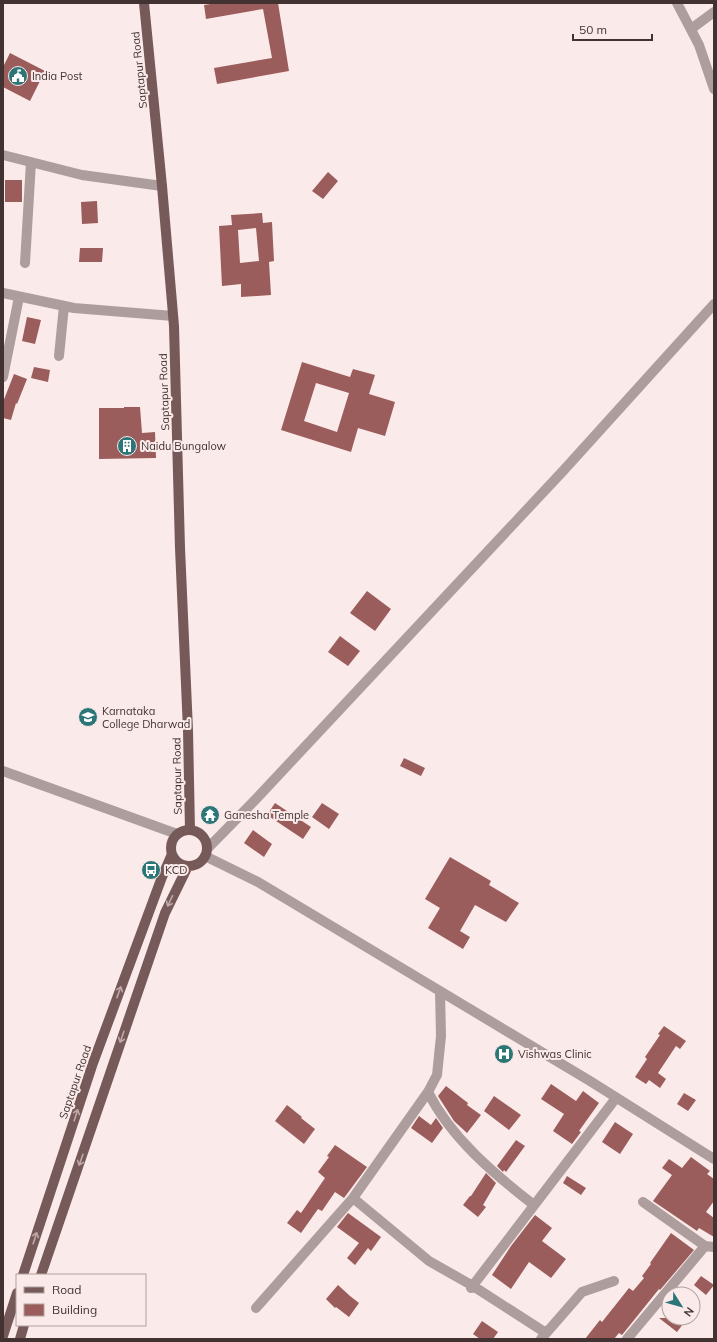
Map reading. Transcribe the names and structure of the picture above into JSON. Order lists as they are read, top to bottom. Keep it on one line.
{"streets":{"main road":["Saptapur Road"]},"places":{"public building":["India Post"],"building":["Naidu Bungalow"],"school or university":["Karnataka College Dharwad"],"temple":["Ganesha Temple"],"bus stop":["KCD"],"hospital":["Vishwas Clinic"]},"legend":["Road","Building"],"scale_bar":"50 m","north":"bottom right"}
